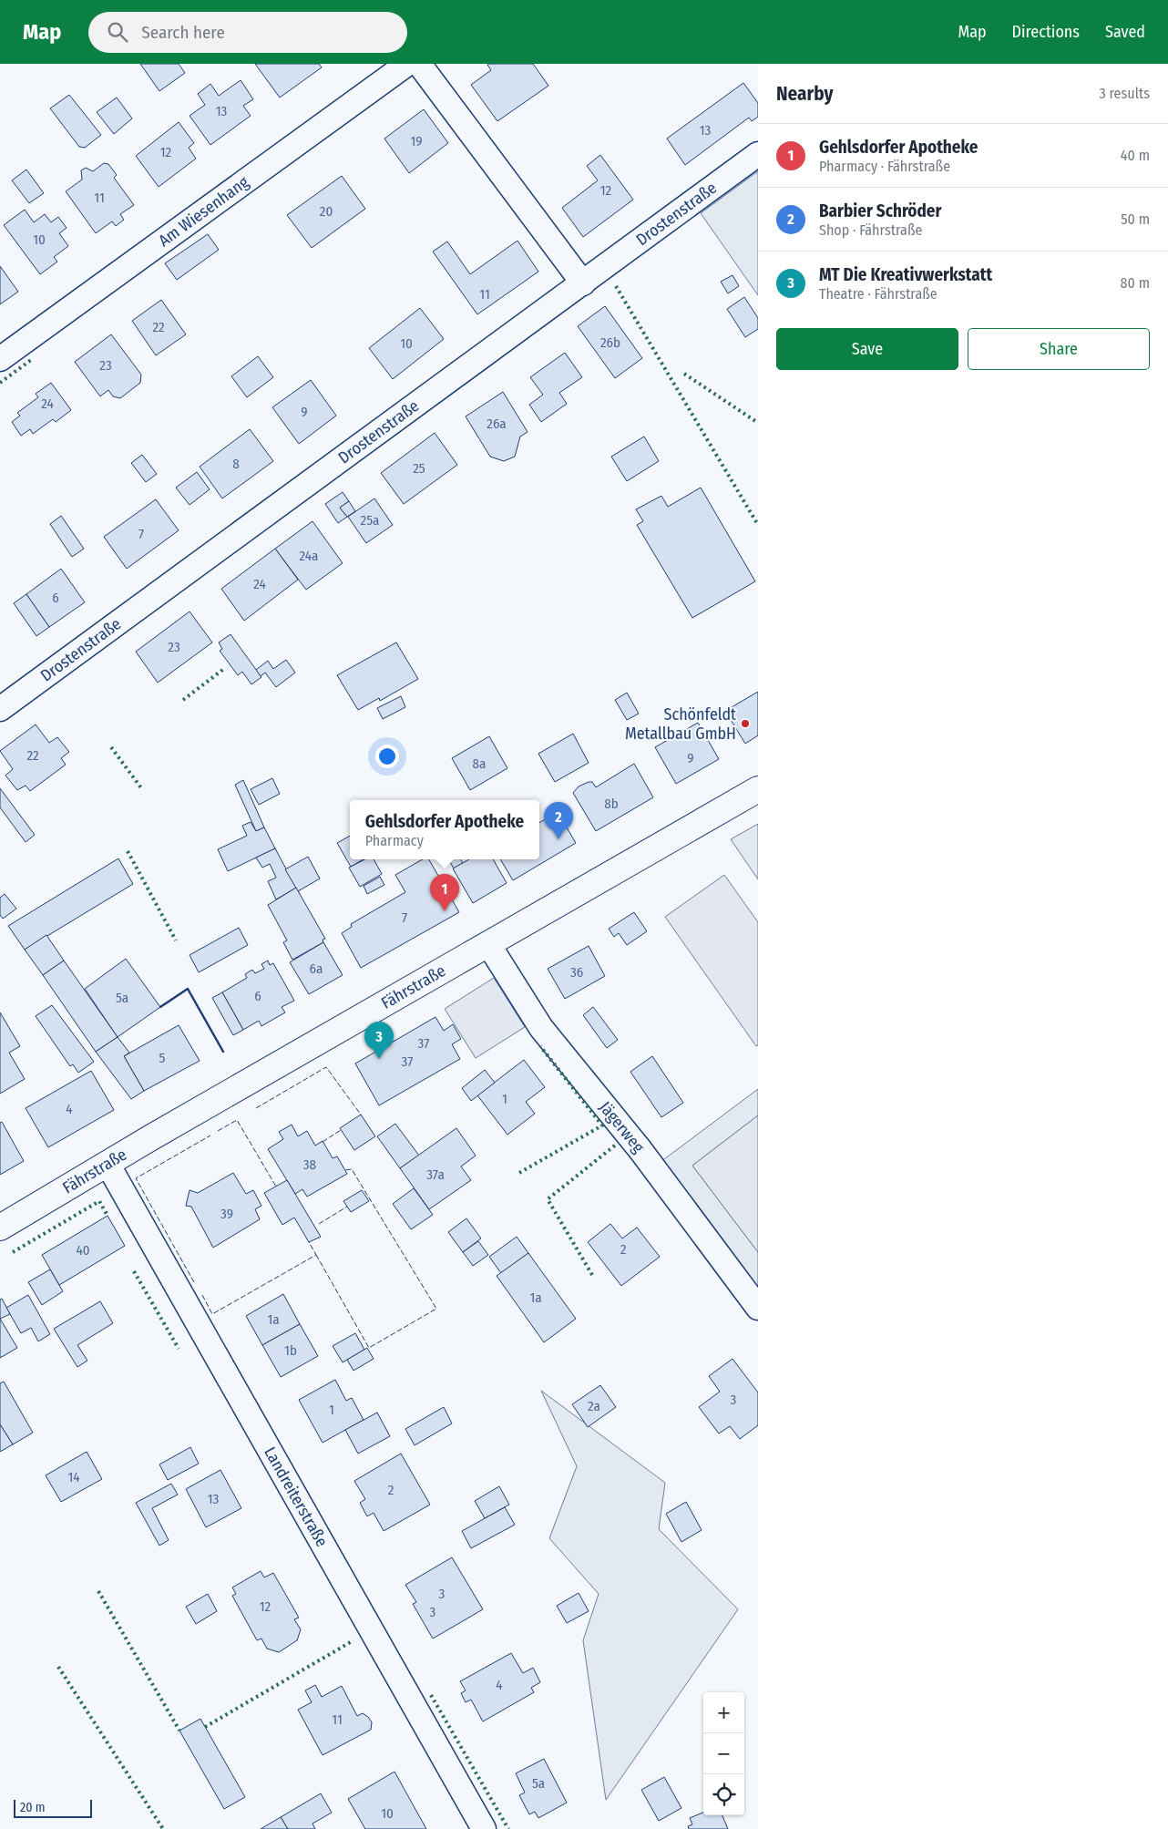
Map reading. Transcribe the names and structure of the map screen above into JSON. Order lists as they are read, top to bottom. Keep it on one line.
{"streets":{"street":["Am Wiesenhang","Drostenstraße","Fährstraße","Jägerweg","Landreiterstraße"]},"crossings":[["Fährstraße","Jägerweg"],["Fährstraße","Landreiterstraße"]],"places":["Schönfeldt Metallbau GmbH"],"house_numbers":["13","13","19","12","12","11","20","10","11","22","26b","10","23","24","9","26a","8","25","25a","7","24a","24","6","23","22","9","8a","8b","7","6a","36","6","5a","37","5","37","1","4","38","37a","39","2","40","1a","1a","1b","3","2a","1","14","2","13","3","12","3","4","11","5a","10"],"scale_bar":"20 m","page":{"header":"Map","search":"Search here","nav":["Map","Directions","Saved"],"heading":["Nearby","3 results"],"list":[{"mark":"1","name":"Gehlsdorfer Apotheke","note":"Pharmacy · Fährstraße","value":"40 m"},{"mark":"2","name":"Barbier Schröder","note":"Shop · Fährstraße","value":"50 m"},{"mark":"3","name":"MT Die Kreativwerkstatt","note":"Theatre · Fährstraße","value":"80 m"}],"buttons":["Save","Share"],"popup":["Gehlsdorfer Apotheke","Pharmacy"],"pins":["2","1","3"],"map_buttons":["+","−"],"scale":"20 m"}}
